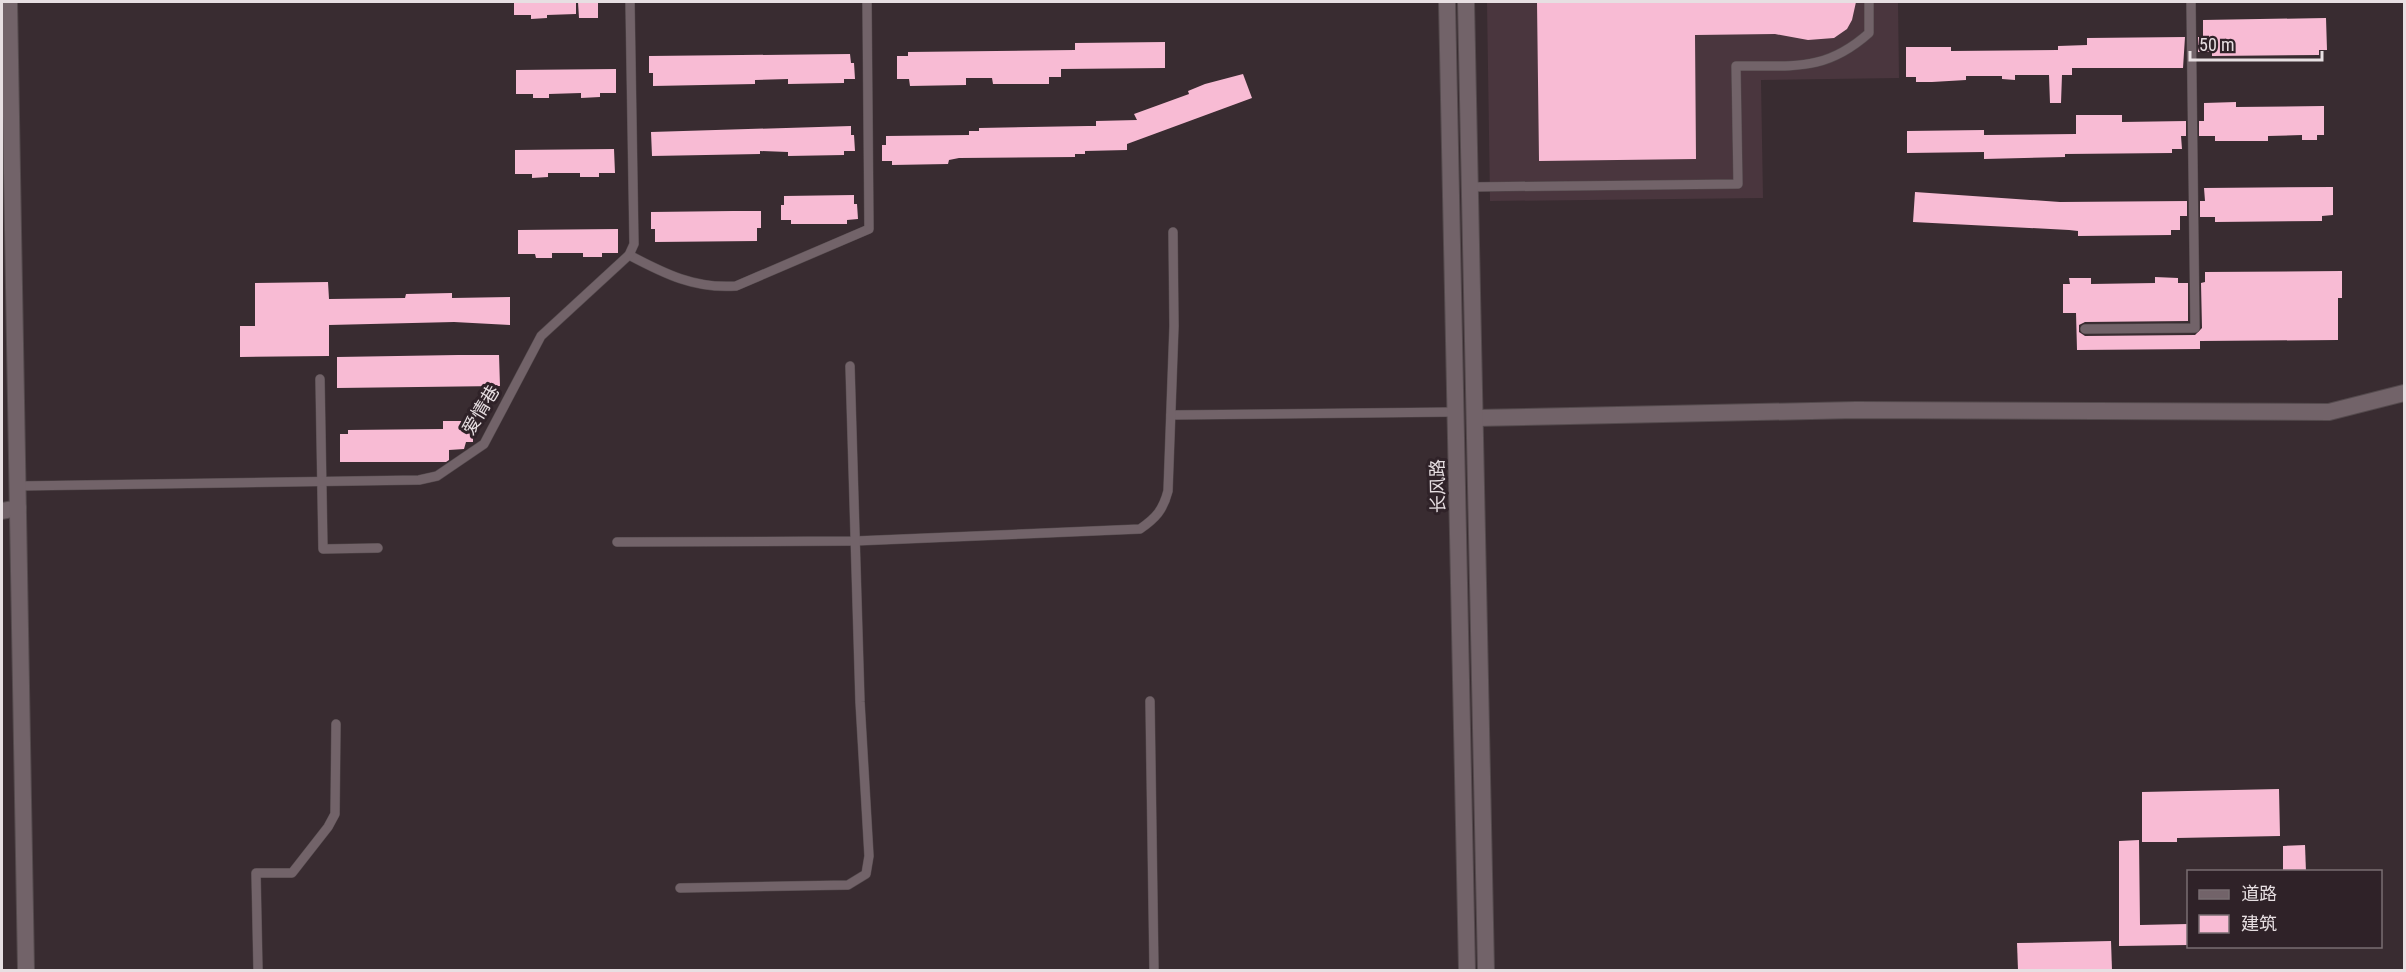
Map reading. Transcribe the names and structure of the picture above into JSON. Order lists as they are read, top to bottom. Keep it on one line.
{"streets":{"main road":["长风路"],"lane":["爱情巷"]},"legend":["道路","建筑"],"scale_bar":"50 m"}
